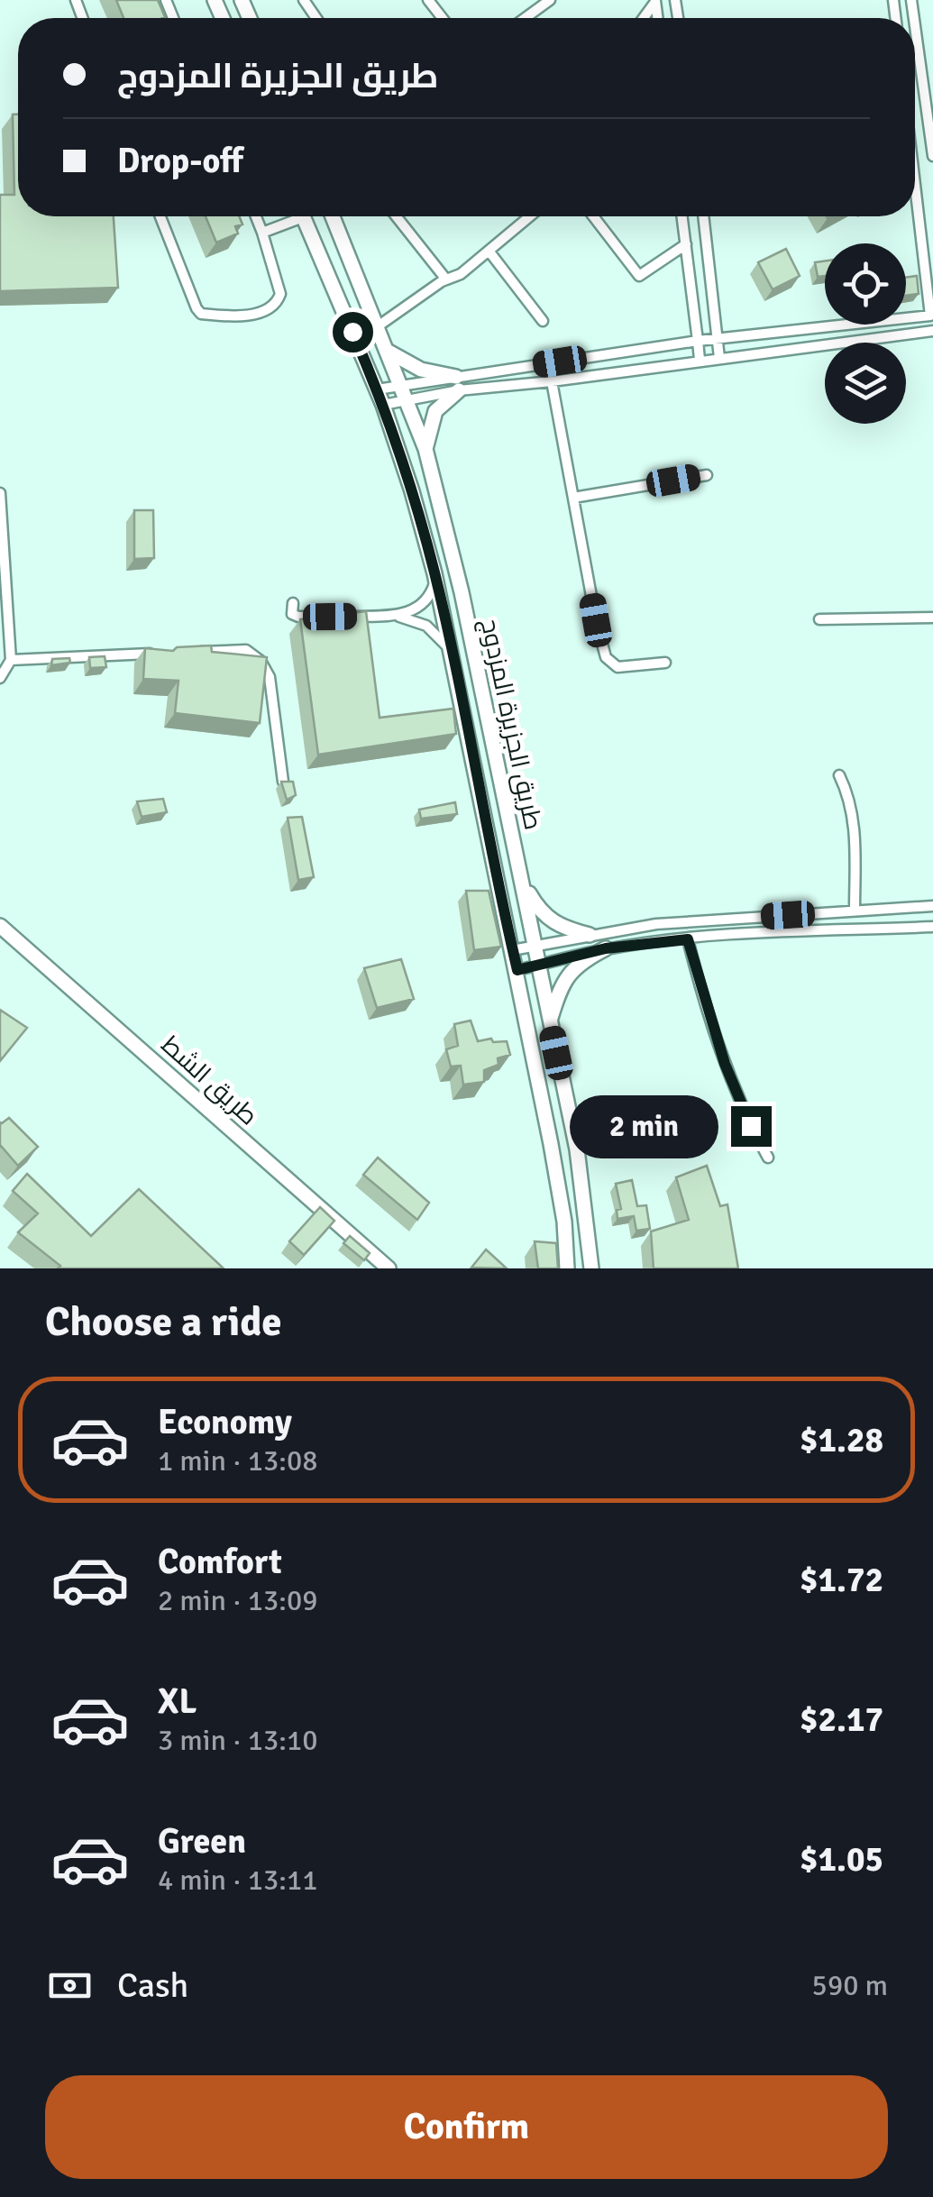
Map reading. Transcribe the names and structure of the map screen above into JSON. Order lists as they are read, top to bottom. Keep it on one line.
{"streets":{"main road":["طريق الجزيرة المزدوج","طريق الشط"]},"page":{"banner":["طريق الجزيرة المزدوج","Drop-off"],"bubble":"2 min","heading":"Choose a ride","list":[{"name":"Economy","note":"1 min · 13:08","value":"$1.28"},{"name":"Comfort","note":"2 min · 13:09","value":"$1.72"},{"name":"XL","note":"3 min · 13:10","value":"$2.17"},{"name":"Green","note":"4 min · 13:11","value":"$1.05"}],"pay":["Cash","590 m"],"buttons":"Confirm"}}
